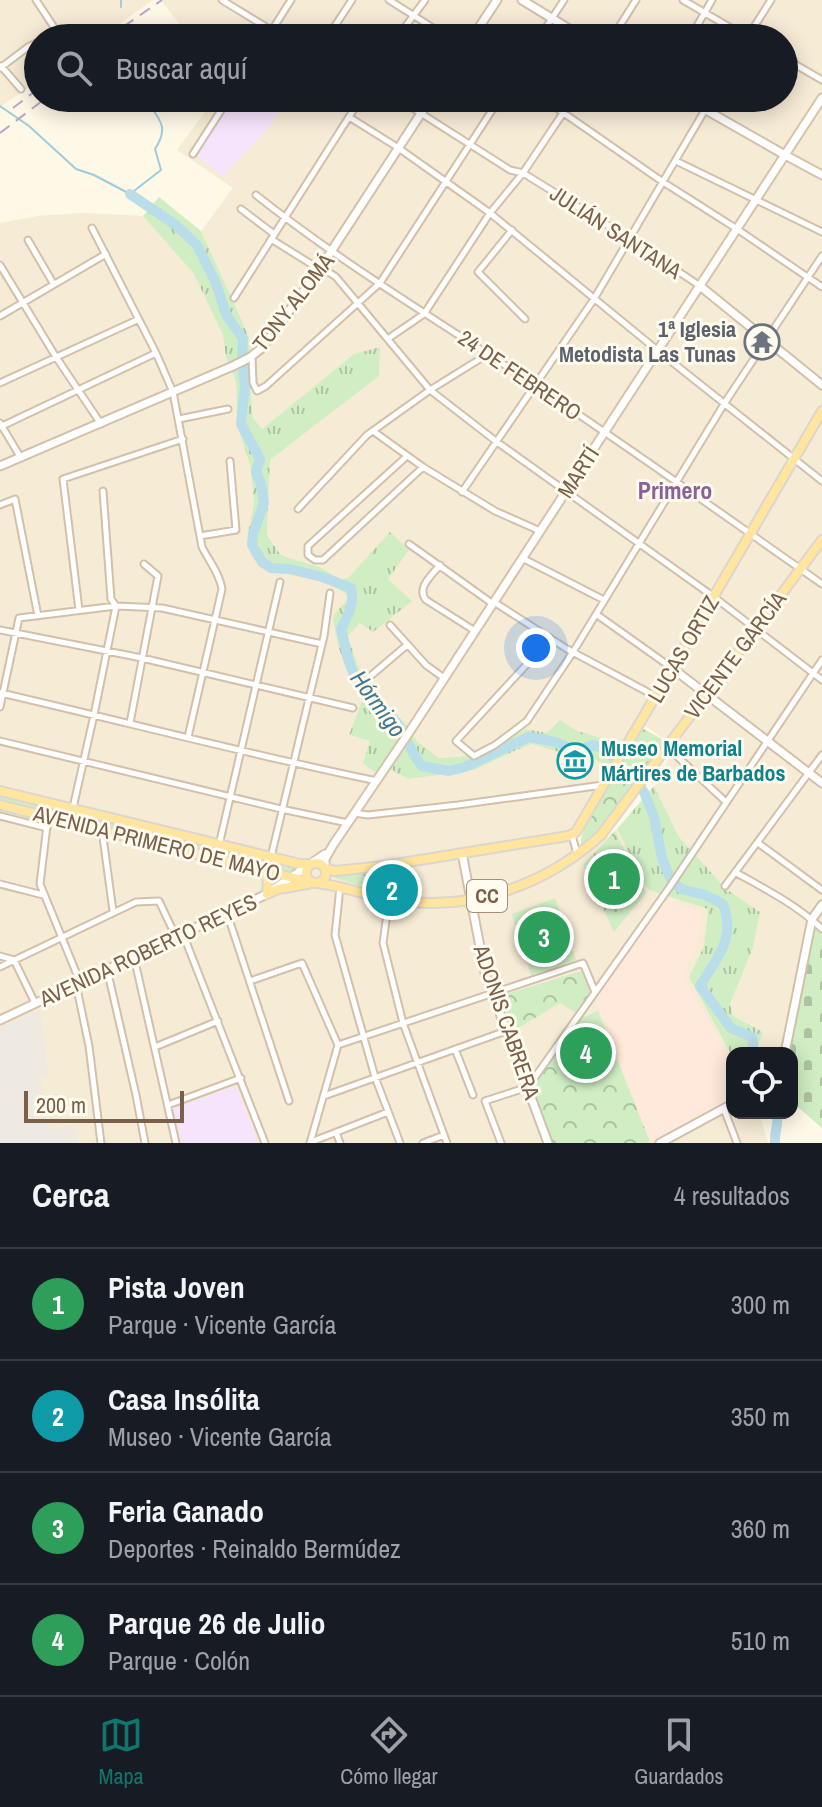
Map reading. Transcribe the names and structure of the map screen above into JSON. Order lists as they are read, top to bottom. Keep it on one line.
{"streets":{"main road":["LUCAS ORTIZ","VICENTE GARCÍA","AVENIDA PRIMERO DE MAYO","CC"],"street":["JULIÁN SANTANA","TONY ALOMÁ","24 DE FEBRERO","MARTÍ","AVENIDA ROBERTO REYES","ADONIS CABRERA"]},"crossings":[["JULIÁN SANTANA","TONY ALOMÁ"],["JULIÁN SANTANA","MARTÍ"],["TONY ALOMÁ","24 DE FEBRERO"],["24 DE FEBRERO","MARTÍ"],["24 DE FEBRERO","LUCAS ORTIZ"],["24 DE FEBRERO","VICENTE GARCÍA"],["MARTÍ","VICENTE GARCÍA"],["MARTÍ","AVENIDA PRIMERO DE MAYO"],["MARTÍ","AVENIDA ROBERTO REYES"],["VICENTE GARCÍA","AVENIDA PRIMERO DE MAYO"],["VICENTE GARCÍA","AVENIDA ROBERTO REYES"],["VICENTE GARCÍA","ADONIS CABRERA"],["AVENIDA PRIMERO DE MAYO","AVENIDA ROBERTO REYES"]],"districts":["Primero"],"water":["Hórmigo"],"places":{"temple":["1ª Iglesia Metodista Las Tunas"],"museum":["Museo Memorial Mártires de Barbados"]},"scale_bar":"200 m","page":{"search":"Buscar aquí","pins":["1","2","3","4"],"scale":"200 m","heading":["Cerca","4 resultados"],"list":[{"mark":"1","name":"Pista Joven","note":"Parque · Vicente García","value":"300 m"},{"mark":"2","name":"Casa Insólita","note":"Museo · Vicente García","value":"350 m"},{"mark":"3","name":"Feria Ganado","note":"Deportes · Reinaldo Bermúdez","value":"360 m"},{"mark":"4","name":"Parque 26 de Julio","note":"Parque · Colón","value":"510 m"}],"nav":["Mapa","Cómo llegar","Guardados"]}}
